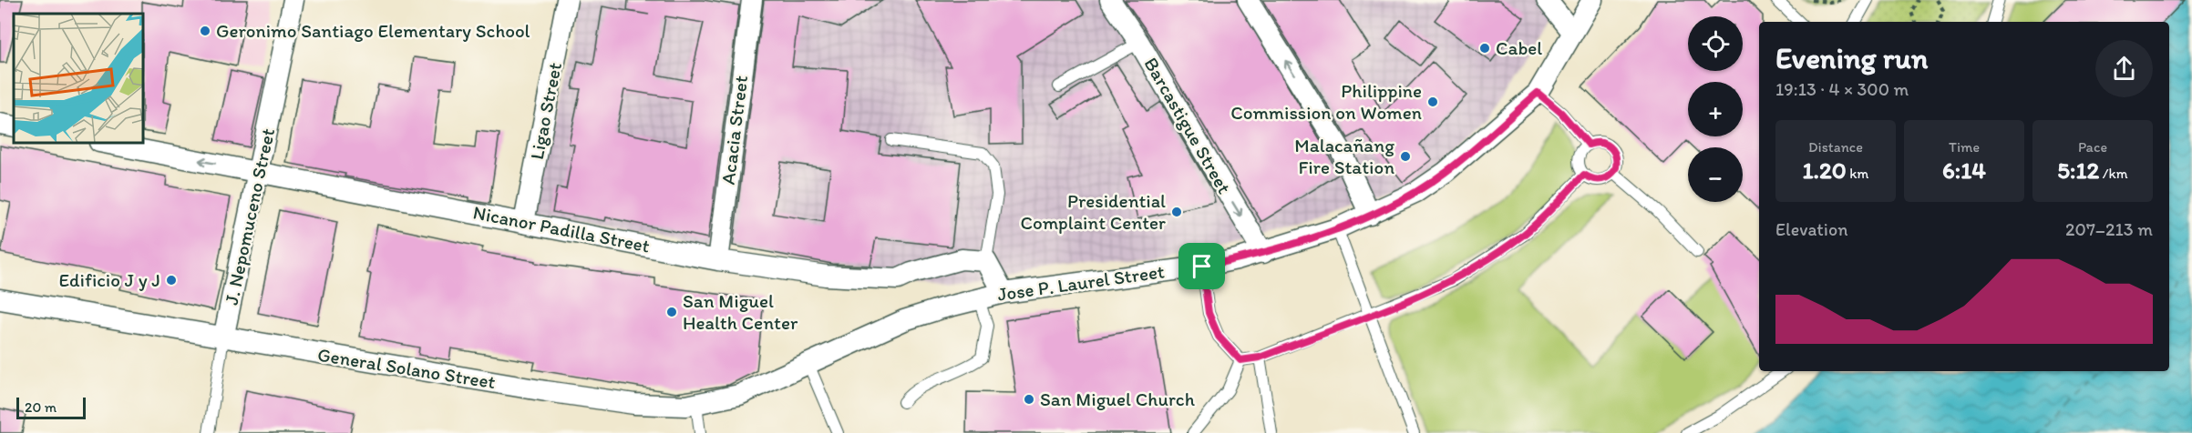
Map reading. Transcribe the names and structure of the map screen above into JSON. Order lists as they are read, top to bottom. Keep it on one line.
{"streets":{"street":["Ligao Street","Barcastigue Street","Acacia Street","J. Nepomuceno Street","Nicanor Padilla Street","Jose P. Laurel Street","General Solano Street"]},"crossings":[["Ligao Street","Nicanor Padilla Street"],["Barcastigue Street","Jose P. Laurel Street"],["Acacia Street","Nicanor Padilla Street"],["J. Nepomuceno Street","Nicanor Padilla Street"],["J. Nepomuceno Street","General Solano Street"],["Jose P. Laurel Street","General Solano Street"]],"places":["Geronimo Santiago Elementary School","Cabel","Philippine Commission on Women","Malacañang Fire Station","Presidential Complaint Center","Edificio J y J","San Miguel Health Center","San Miguel Church"],"scale_bar":"20 m","page":{"map_buttons":["+","−"],"heading":["Evening run","19:13 · 4 × 300 m"],"stats":[["Distance","1.20 km"],["Time","6:14"],["Pace","5:12 /km"]],"chart":["Elevation","207–213 m"],"scale":"20 m"}}
